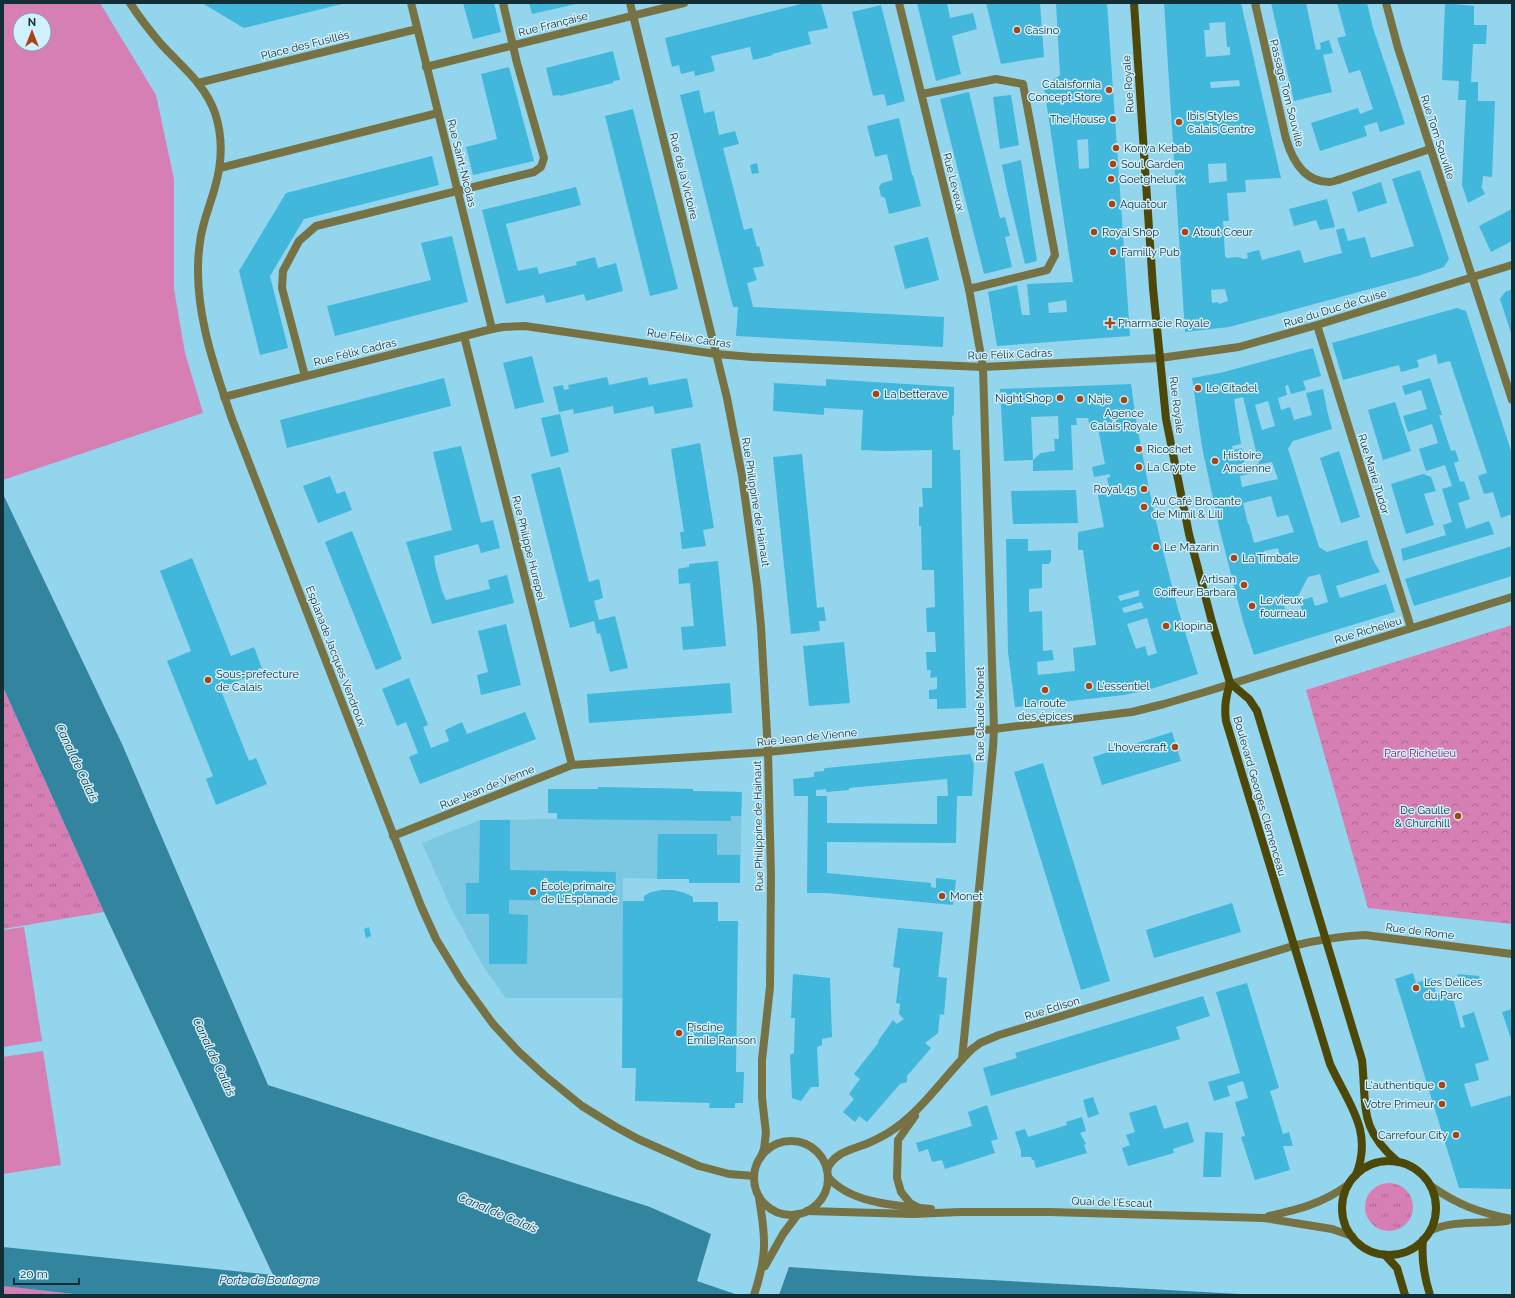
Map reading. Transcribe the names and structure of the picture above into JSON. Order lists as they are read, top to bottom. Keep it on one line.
{"streets":{"street":["Rue Française","Place des Fusillés","Rue Royale","Passage Tom Souville","Rue Tom Souville","Rue Saint-Nicolas","Rue de la Victoire","Rue Leveux","Rue du Duc de Guise","Rue Félix Cadras","Rue Marie Tudor","Rue Philippine de Hainaut","Rue Philippe Hurepel","Rue Richelieu","Esplanade Jacques Vendroux","Rue Claude Monet","Rue Jean de Vienne","Boulevard Georges Clemenceau","Rue de Rome","Rue Edison","Quai de l'Escaut"]},"crossings":[["Rue Française","Rue Saint-Nicolas"],["Rue Française","Rue de la Victoire"],["Place des Fusillés","Rue Saint-Nicolas"],["Place des Fusillés","Esplanade Jacques Vendroux"],["Rue Royale","Rue du Duc de Guise"],["Rue Royale","Rue Félix Cadras"],["Rue Royale","Rue Richelieu"],["Rue Royale","Rue Jean de Vienne"],["Rue Royale","Boulevard Georges Clemenceau"],["Passage Tom Souville","Rue Tom Souville"],["Rue Tom Souville","Rue du Duc de Guise"],["Rue Saint-Nicolas","Rue Félix Cadras"],["Rue de la Victoire","Rue Félix Cadras"],["Rue de la Victoire","Rue Philippine de Hainaut"],["Rue Leveux","Rue Félix Cadras"],["Rue Leveux","Rue Claude Monet"],["Rue du Duc de Guise","Rue Félix Cadras"],["Rue du Duc de Guise","Rue Marie Tudor"],["Rue Félix Cadras","Rue Philippine de Hainaut"],["Rue Félix Cadras","Rue Philippe Hurepel"],["Rue Félix Cadras","Esplanade Jacques Vendroux"],["Rue Félix Cadras","Rue Claude Monet"],["Rue Marie Tudor","Rue Richelieu"],["Rue Philippine de Hainaut","Esplanade Jacques Vendroux"],["Rue Philippine de Hainaut","Rue Jean de Vienne"],["Rue Philippine de Hainaut","Rue Edison"],["Rue Philippine de Hainaut","Quai de l'Escaut"],["Rue Philippe Hurepel","Rue Jean de Vienne"],["Rue Richelieu","Rue Jean de Vienne"],["Rue Richelieu","Boulevard Georges Clemenceau"],["Esplanade Jacques Vendroux","Rue Jean de Vienne"],["Esplanade Jacques Vendroux","Rue Edison"],["Esplanade Jacques Vendroux","Quai de l'Escaut"],["Rue Claude Monet","Rue Jean de Vienne"],["Rue Claude Monet","Rue Edison"],["Rue Jean de Vienne","Boulevard Georges Clemenceau"],["Boulevard Georges Clemenceau","Rue de Rome"],["Boulevard Georges Clemenceau","Rue Edison"],["Boulevard Georges Clemenceau","Quai de l'Escaut"],["Rue de Rome","Rue Edison"],["Rue Edison","Quai de l'Escaut"]],"water":["Canal de Calais","Porte de Boulogne"],"parks":["Parc Richelieu"],"places":{"other":["Casino","Calaisfornia Concept Store","The House","Ibis Styles Calais Centre","Konya Kebab","Soul Garden","Goetgheluck","Aquatour","Royal Shop","Atout Cœur","Familly Pub","Le Citadel","La betterave","Night Shop","Naje","Agence Calais Royale","Ricochet","Histoire Ancienne","La Crypte","Royal 45","Au Café Brocante de Mimil & Lili","Le Mazarin","La Timbale","Artisan Coiffeur Barbara","Le vieux fourneau","Klopina","Sous-préfecture de Calais","L'essentiel","La route des épices","L'hovercraft","De Gaulle & Churchill","École primaire de L'Esplanade","Monet","Les Délices du Parc","Piscine Émile Ranson","L'authentique","Votre Primeur","Carrefour City"],"health":["Pharmacie Royale"]},"scale_bar":"20 m","north":"top"}
